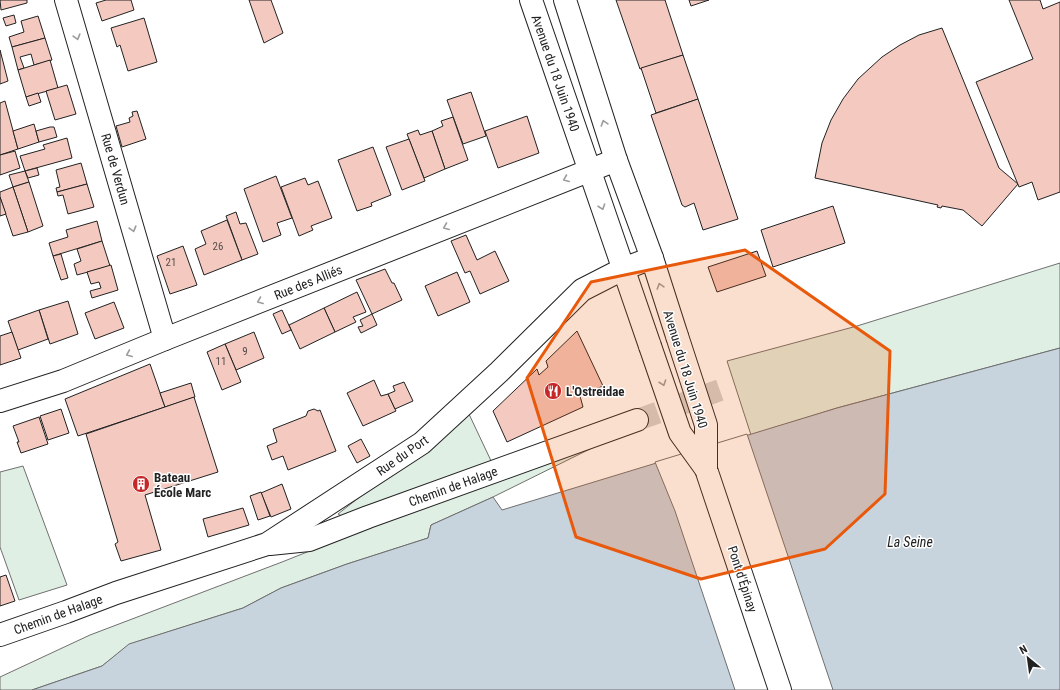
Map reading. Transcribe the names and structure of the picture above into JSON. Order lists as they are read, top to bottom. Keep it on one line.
{"streets":{"street":["Avenue du 18 Juin 1940","Rue de Verdun","Rue des Alliés","Rue du Port","Chemin de Halage","Pont d'Épinay"]},"crossings":[["Avenue du 18 Juin 1940","Rue des Alliés"],["Avenue du 18 Juin 1940","Rue du Port"],["Avenue du 18 Juin 1940","Pont d'Épinay"],["Rue de Verdun","Rue des Alliés"],["Rue du Port","Chemin de Halage"]],"one_way":["Rue de Verdun","Rue des Alliés"],"water":["La Seine"],"places":{"restaurant":["L'Ostreidae"],"building":["Bateau École Marc"]},"house_numbers":["26","21","9","11"],"north":"top left"}
